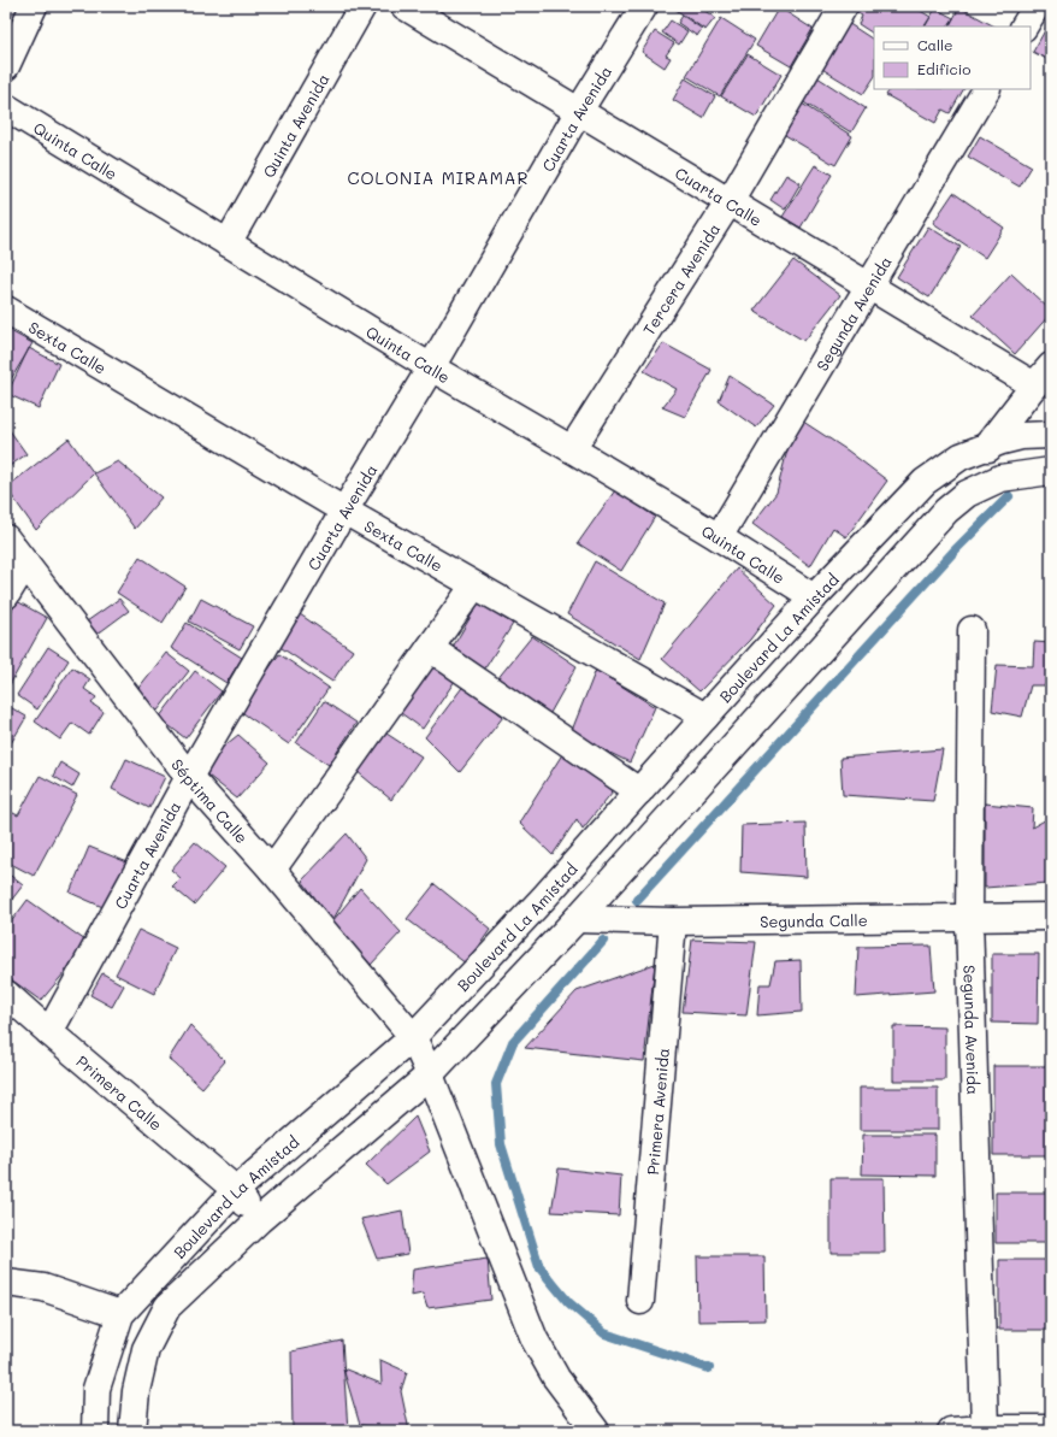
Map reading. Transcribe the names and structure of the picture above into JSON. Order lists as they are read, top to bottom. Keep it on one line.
{"streets":{"street":["Cuarta Avenida","Quinta Avenida","Quinta Calle","Cuarta Calle","Tercera Avenida","Segunda Avenida","Sexta Calle","Boulevard La Amistad","Séptima Calle","Segunda Calle","Primera Calle","Primera Avenida"]},"crossings":[["Cuarta Avenida","Quinta Calle"],["Cuarta Avenida","Cuarta Calle"],["Cuarta Avenida","Sexta Calle"],["Cuarta Avenida","Séptima Calle"],["Cuarta Avenida","Primera Calle"],["Quinta Avenida","Quinta Calle"],["Quinta Calle","Tercera Avenida"],["Quinta Calle","Segunda Avenida"],["Quinta Calle","Boulevard La Amistad"],["Cuarta Calle","Tercera Avenida"],["Cuarta Calle","Segunda Avenida"],["Segunda Avenida","Segunda Calle"],["Sexta Calle","Boulevard La Amistad"],["Boulevard La Amistad","Séptima Calle"],["Boulevard La Amistad","Segunda Calle"],["Boulevard La Amistad","Primera Calle"],["Segunda Calle","Primera Avenida"]],"districts":["COLONIA MIRAMAR"],"legend":["Calle","Edificio"]}
